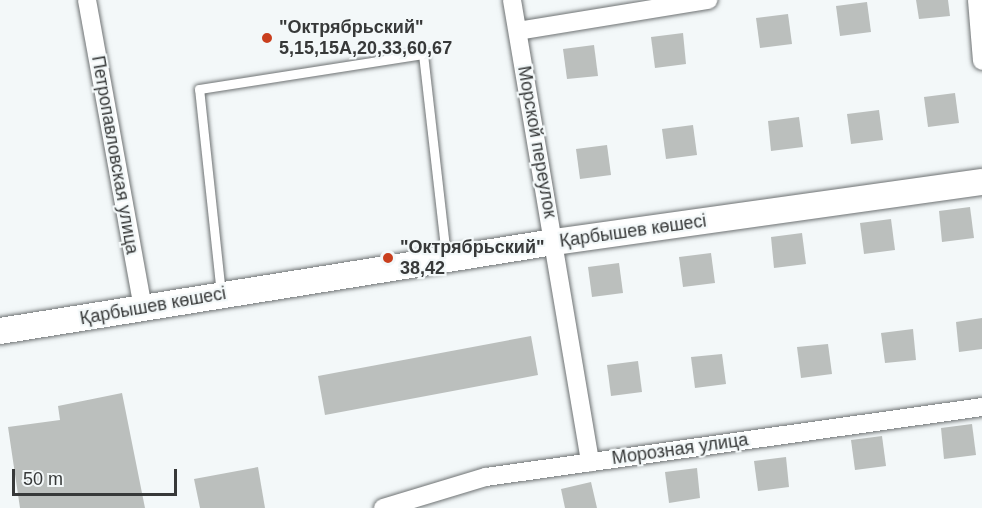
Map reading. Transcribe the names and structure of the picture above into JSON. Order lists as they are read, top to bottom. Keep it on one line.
{"streets":{"main road":["Қарбышев көшесі"],"street":["Морской переулок","Петропавловская улица","Морозная улица"]},"crossings":[["Морской переулок","Қарбышев көшесі"],["Морской переулок","Морозная улица"],["Петропавловская улица","Қарбышев көшесі"]],"places":["\"Октрябрьский\" 5,15,15А,20,33,60,67","\"Октрябрьский\" 38,42"],"scale_bar":"50 m"}
